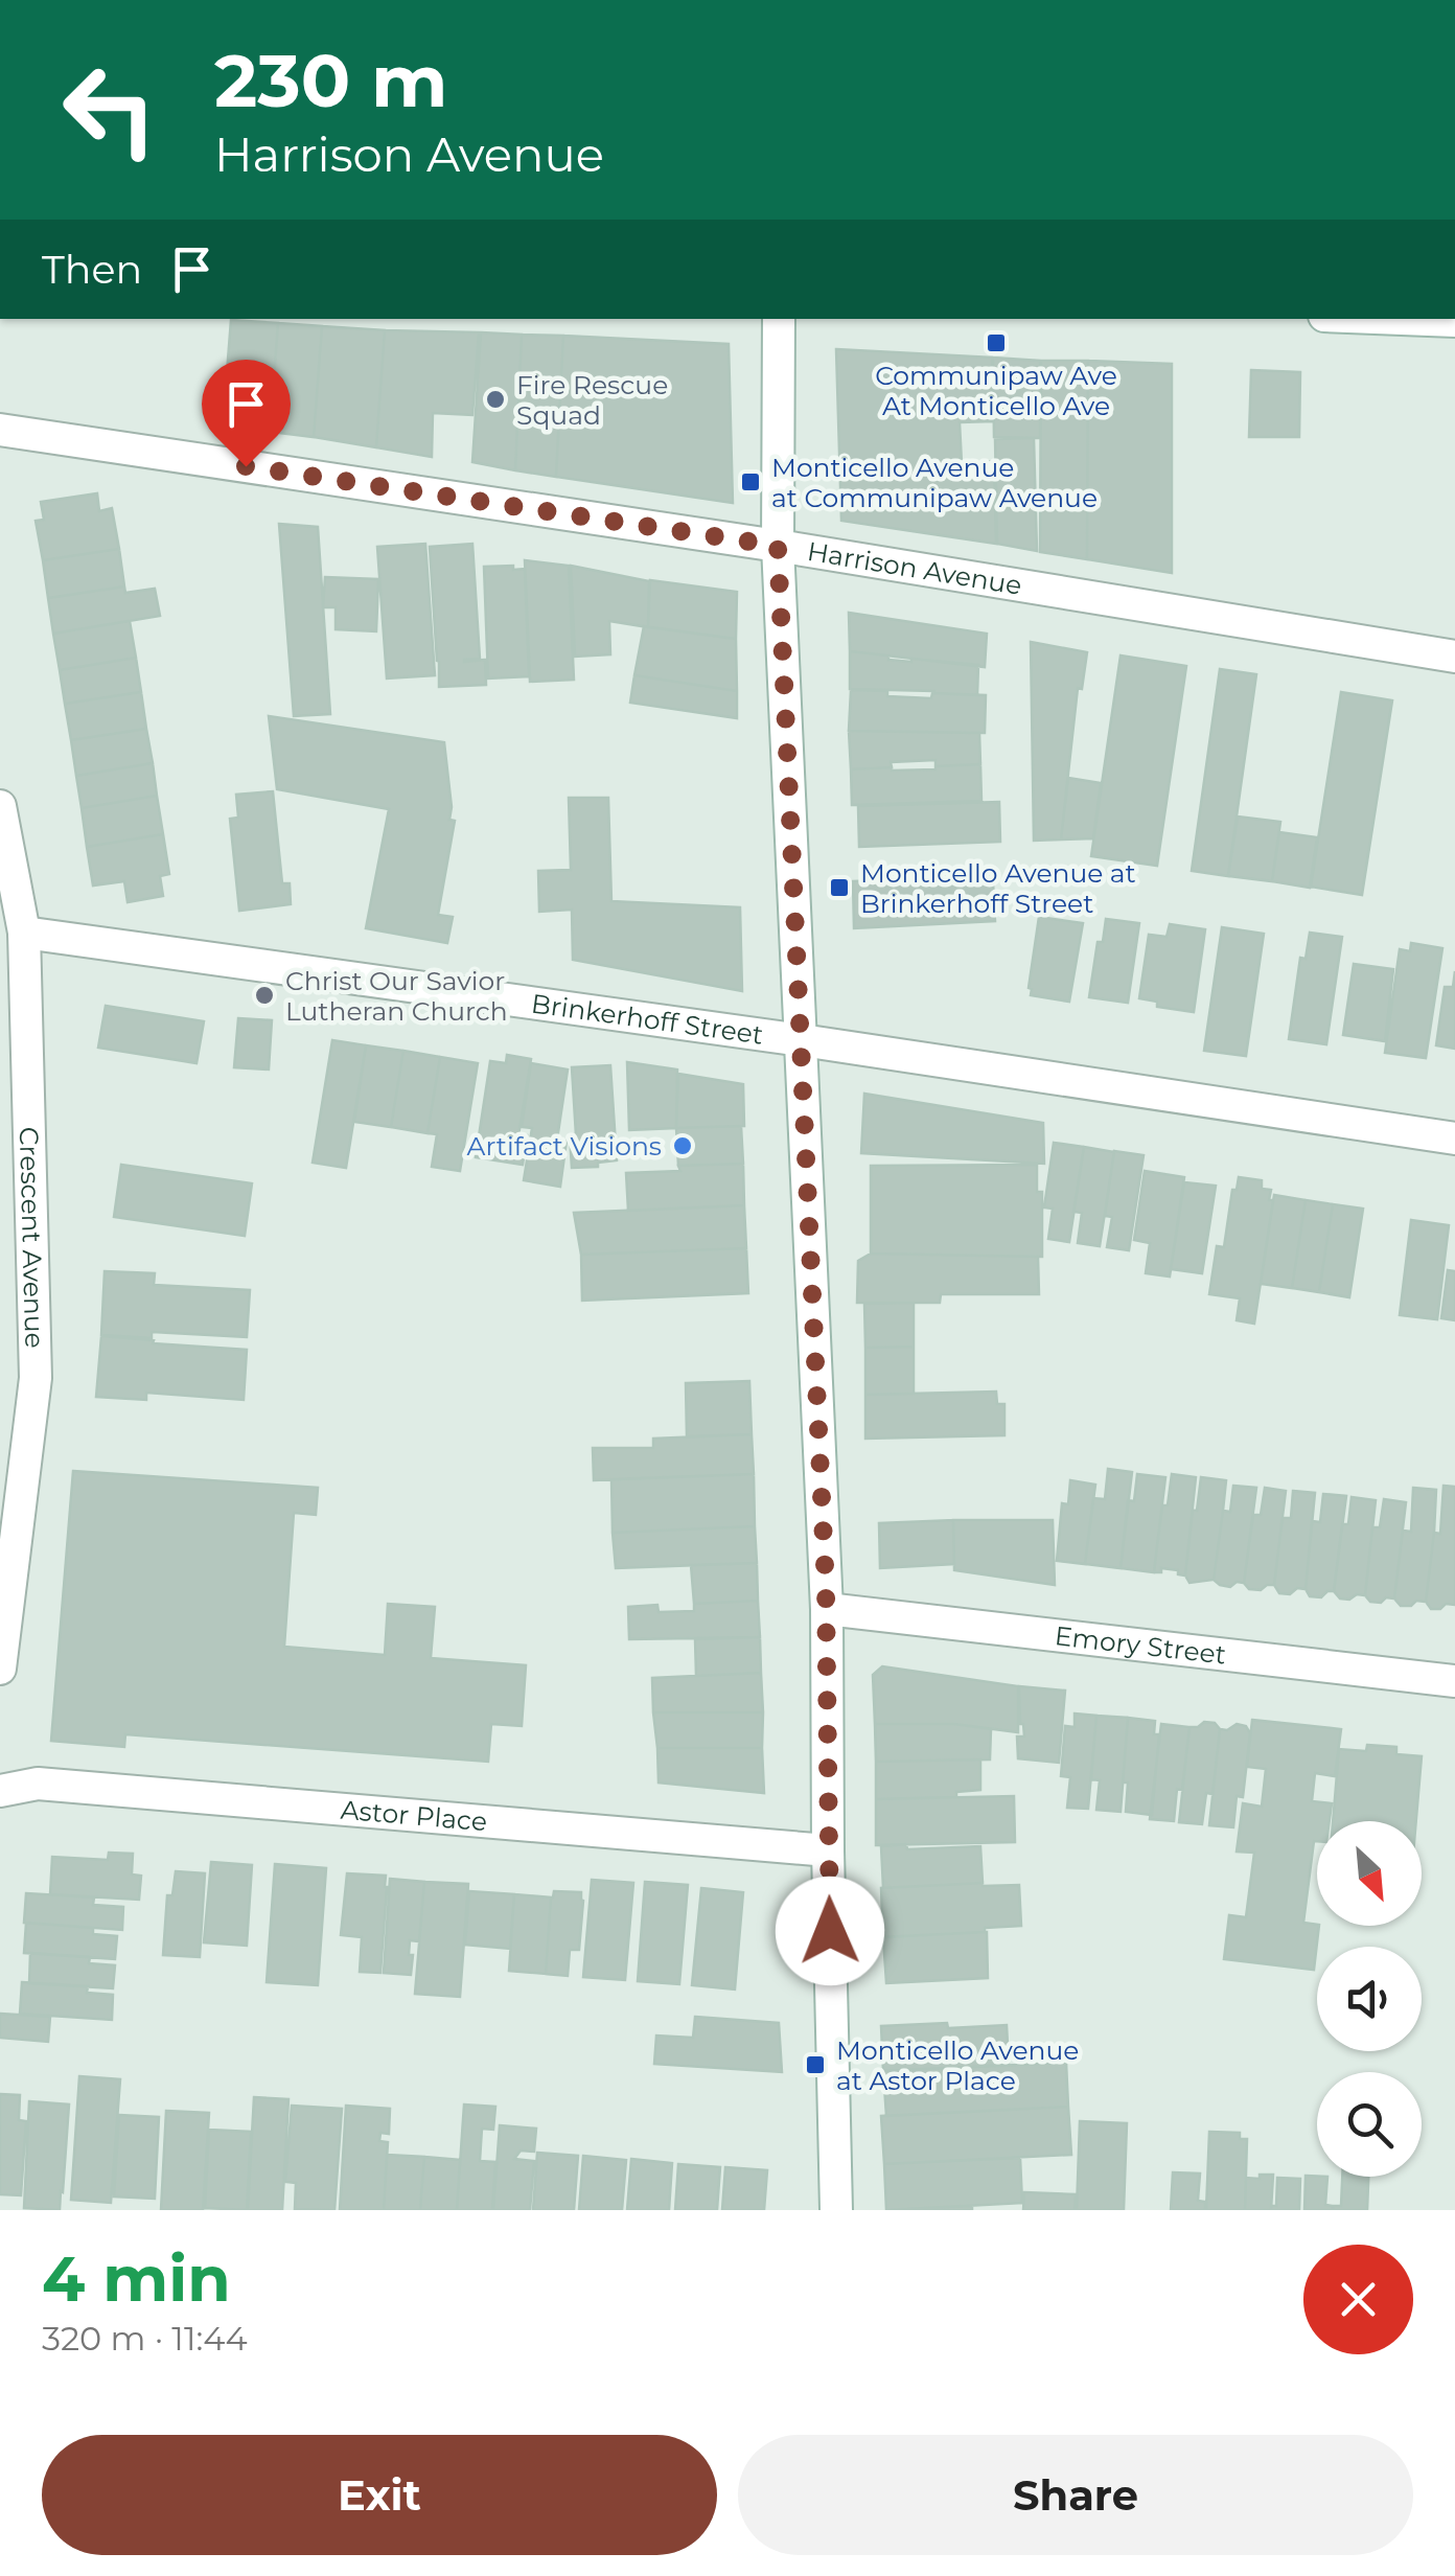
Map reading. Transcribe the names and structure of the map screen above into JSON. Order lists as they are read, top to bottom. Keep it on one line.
{"streets":{"street":["Harrison Avenue","Brinkerhoff Street","Crescent Avenue","Emory Street","Astor Place"]},"crossings":[["Brinkerhoff Street","Crescent Avenue"]],"places":{"transit":["Communipaw Ave At Monticello Ave","Monticello Avenue at Communipaw Avenue","Monticello Avenue at Brinkerhoff Street","Monticello Avenue at Astor Place"],"other":["Fire Rescue Squad","Christ Our Savior Lutheran Church","Artifact Visions"]},"north":"bottom right","page":{"turn":["230 m","Harrison Avenue"],"then":"Then","heading":["4 min","320 m · 11:44"],"buttons":["Exit","Share"]}}
